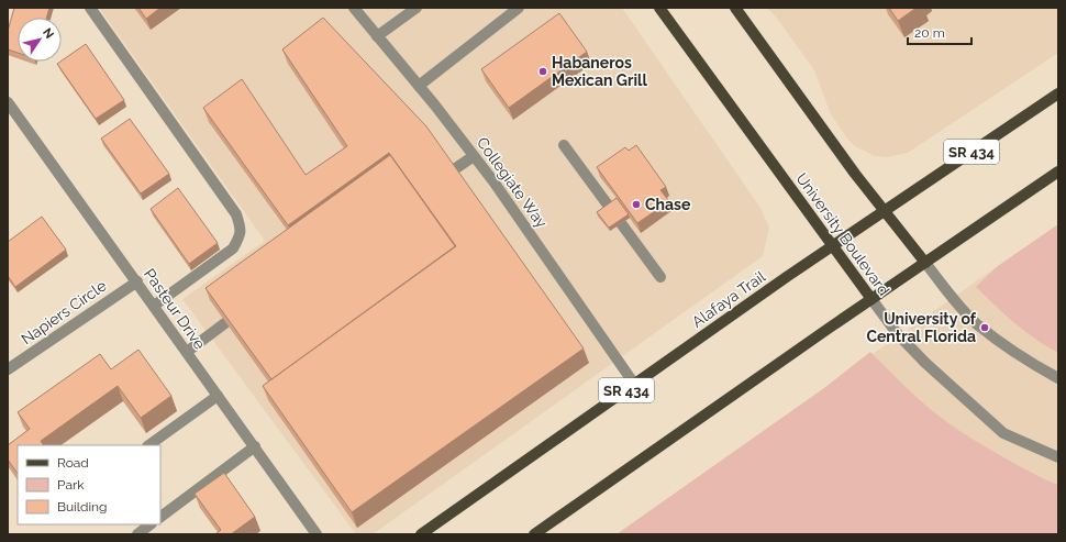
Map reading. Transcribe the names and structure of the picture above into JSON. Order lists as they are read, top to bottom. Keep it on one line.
{"streets":{"main road":["SR 434","University Boulevard","Alafaya Trail"],"street":["Collegiate Way","Pasteur Drive","Napiers Circle"]},"crossings":[["Collegiate Way","Alafaya Trail"],["University Boulevard","Alafaya Trail"],["Pasteur Drive","Napiers Circle"]],"places":["Habaneros Mexican Grill","Chase","University of Central Florida"],"legend":["Road","Park","Building"],"scale_bar":"20 m","north":"top right"}
